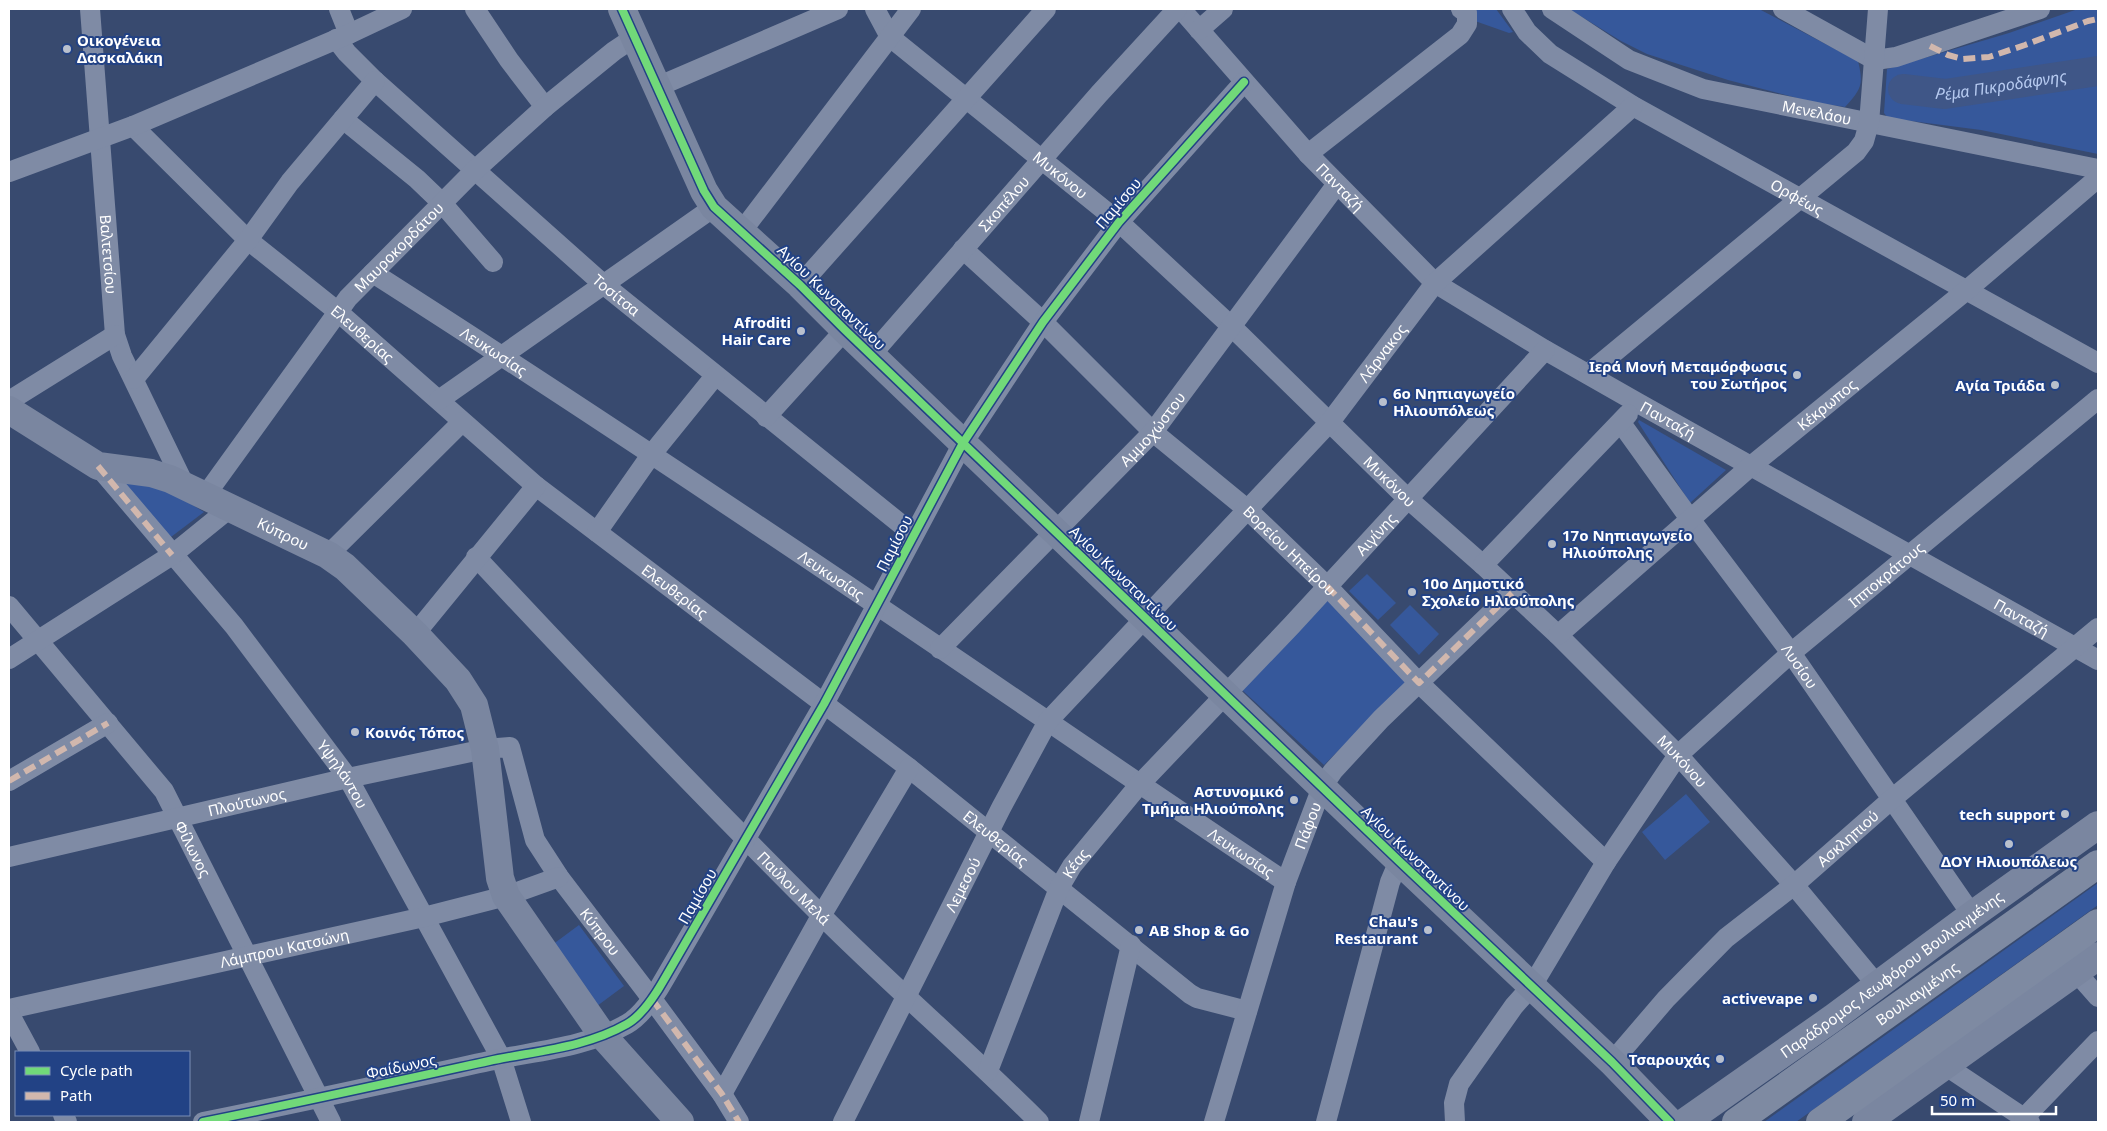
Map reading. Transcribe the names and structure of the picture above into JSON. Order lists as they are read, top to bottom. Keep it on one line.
{"streets":{"main road":["Βουλιαγμένης"],"street":["Μενελάου","Μυκόνου","Πανταζή","Ορφέως","Σκοπέλου","Παμίσου","Μαυροκορδάτου","Βαλτετσίου","Τοσίτσα","Αγίου Κωνσταντίνου","Ελευθερίας","Λευκωσίας","Λάρνακος","Κέκρωπος","Αμμοχώστου","Κύπρου","Αιγίνης","Βορείου Ηπείρου","Ιπποκράτους","Λυσίου","Υψηλάντου","Πλούτωνος","Πάφου","Ασκληπιού","Φίλωνος","Κέας","Λεμεσού","Παύλου Μελά","Λάμπρου Κατσώνη","Παράδρομος Λεωφόρου Βουλιαγμένης","Φαίδωνος"]},"crossings":[["Μυκόνου","Σκοπέλου"],["Μυκόνου","Παμίσου"],["Μυκόνου","Λάρνακος"],["Μυκόνου","Κέκρωπος"],["Μυκόνου","Αμμοχώστου"],["Μυκόνου","Αιγίνης"],["Μυκόνου","Ιπποκράτους"],["Μυκόνου","Πάφου"],["Μυκόνου","Ασκληπιού"],["Μυκόνου","Παράδρομος Λεωφόρου Βουλιαγμένης"],["Πανταζή","Παμίσου"],["Πανταζή","Λάρνακος"],["Πανταζή","Κέκρωπος"],["Πανταζή","Αμμοχώστου"],["Πανταζή","Αιγίνης"],["Πανταζή","Ιπποκράτους"],["Πανταζή","Ασκληπιού"],["Ορφέως","Λάρνακος"],["Ορφέως","Κέκρωπος"],["Σκοπέλου","Αγίου Κωνσταντίνου"],["Σκοπέλου","Βορείου Ηπείρου"],["Παμίσου","Τοσίτσα"],["Παμίσου","Αγίου Κωνσταντίνου"],["Παμίσου","Ελευθερίας"],["Παμίσου","Λευκωσίας"],["Παμίσου","Κύπρου"],["Παμίσου","Βορείου Ηπείρου"],["Παμίσου","Παύλου Μελά"],["Παμίσου","Φαίδωνος"],["Μαυροκορδάτου","Βαλτετσίου"],["Μαυροκορδάτου","Τοσίτσα"],["Μαυροκορδάτου","Αγίου Κωνσταντίνου"],["Μαυροκορδάτου","Ελευθερίας"],["Μαυροκορδάτου","Λευκωσίας"],["Μαυροκορδάτου","Κύπρου"],["Βαλτετσίου","Κύπρου"],["Αγίου Κωνσταντίνου","Λάρνακος"],["Αγίου Κωνσταντίνου","Αμμοχώστου"],["Αγίου Κωνσταντίνου","Αιγίνης"],["Αγίου Κωνσταντίνου","Ιπποκράτους"],["Αγίου Κωνσταντίνου","Πάφου"],["Αγίου Κωνσταντίνου","Ασκληπιού"],["Αγίου Κωνσταντίνου","Κέας"],["Αγίου Κωνσταντίνου","Λεμεσού"],["Ελευθερίας","Πάφου"],["Ελευθερίας","Κέας"],["Ελευθερίας","Λεμεσού"],["Λευκωσίας","Αμμοχώστου"],["Λευκωσίας","Πάφου"],["Λευκωσίας","Κέας"],["Λευκωσίας","Λεμεσού"],["Λάρνακος","Βορείου Ηπείρου"],["Λάρνακος","Λεμεσού"],["Κέκρωπος","Λυσίου"],["Αμμοχώστου","Βορείου Ηπείρου"],["Κύπρου","Υψηλάντου"],["Κύπρου","Πλούτωνος"],["Κύπρου","Λάμπρου Κατσώνη"],["Κύπρου","Φαίδωνος"],["Αιγίνης","Βορείου Ηπείρου"],["Αιγίνης","Κέας"],["Βορείου Ηπείρου","Ιπποκράτους"],["Βορείου Ηπείρου","Πάφου"],["Ιπποκράτους","Λυσίου"],["Λυσίου","Ασκληπιού"],["Λυσίου","Παράδρομος Λεωφόρου Βουλιαγμένης"],["Υψηλάντου","Πλούτωνος"],["Υψηλάντου","Λάμπρου Κατσώνη"],["Υψηλάντου","Φαίδωνος"],["Πλούτωνος","Φίλωνος"],["Φίλωνος","Λάμπρου Κατσώνη"],["Φίλωνος","Φαίδωνος"],["Κέας","Παύλου Μελά"],["Λεμεσού","Παύλου Μελά"]],"water":["Ρέμα Πικροδάφνης"],"places":["Οικογένεια Δασκαλάκη","Afroditi Hair Care","Ιερά Μονή Μεταμόρφωσις του Σωτήρος","Αγία Τριάδα","6ο Νηπιαγωγείο Ηλιουπόλεως","17ο Νηπιαγωγείο Ηλιούπολης","10ο Δημοτικό Σχολείο Ηλιούπολης","Κοινός Τόπος","Αστυνομικό Τμήμα Ηλιούπολης","tech support","ΔΟΥ Ηλιουπόλεως","ΑΒ Shop & Go","Chau's Restaurant","activevape","Τσαρουχάς"],"legend":["Cycle path","Path"],"scale_bar":"50 m"}
